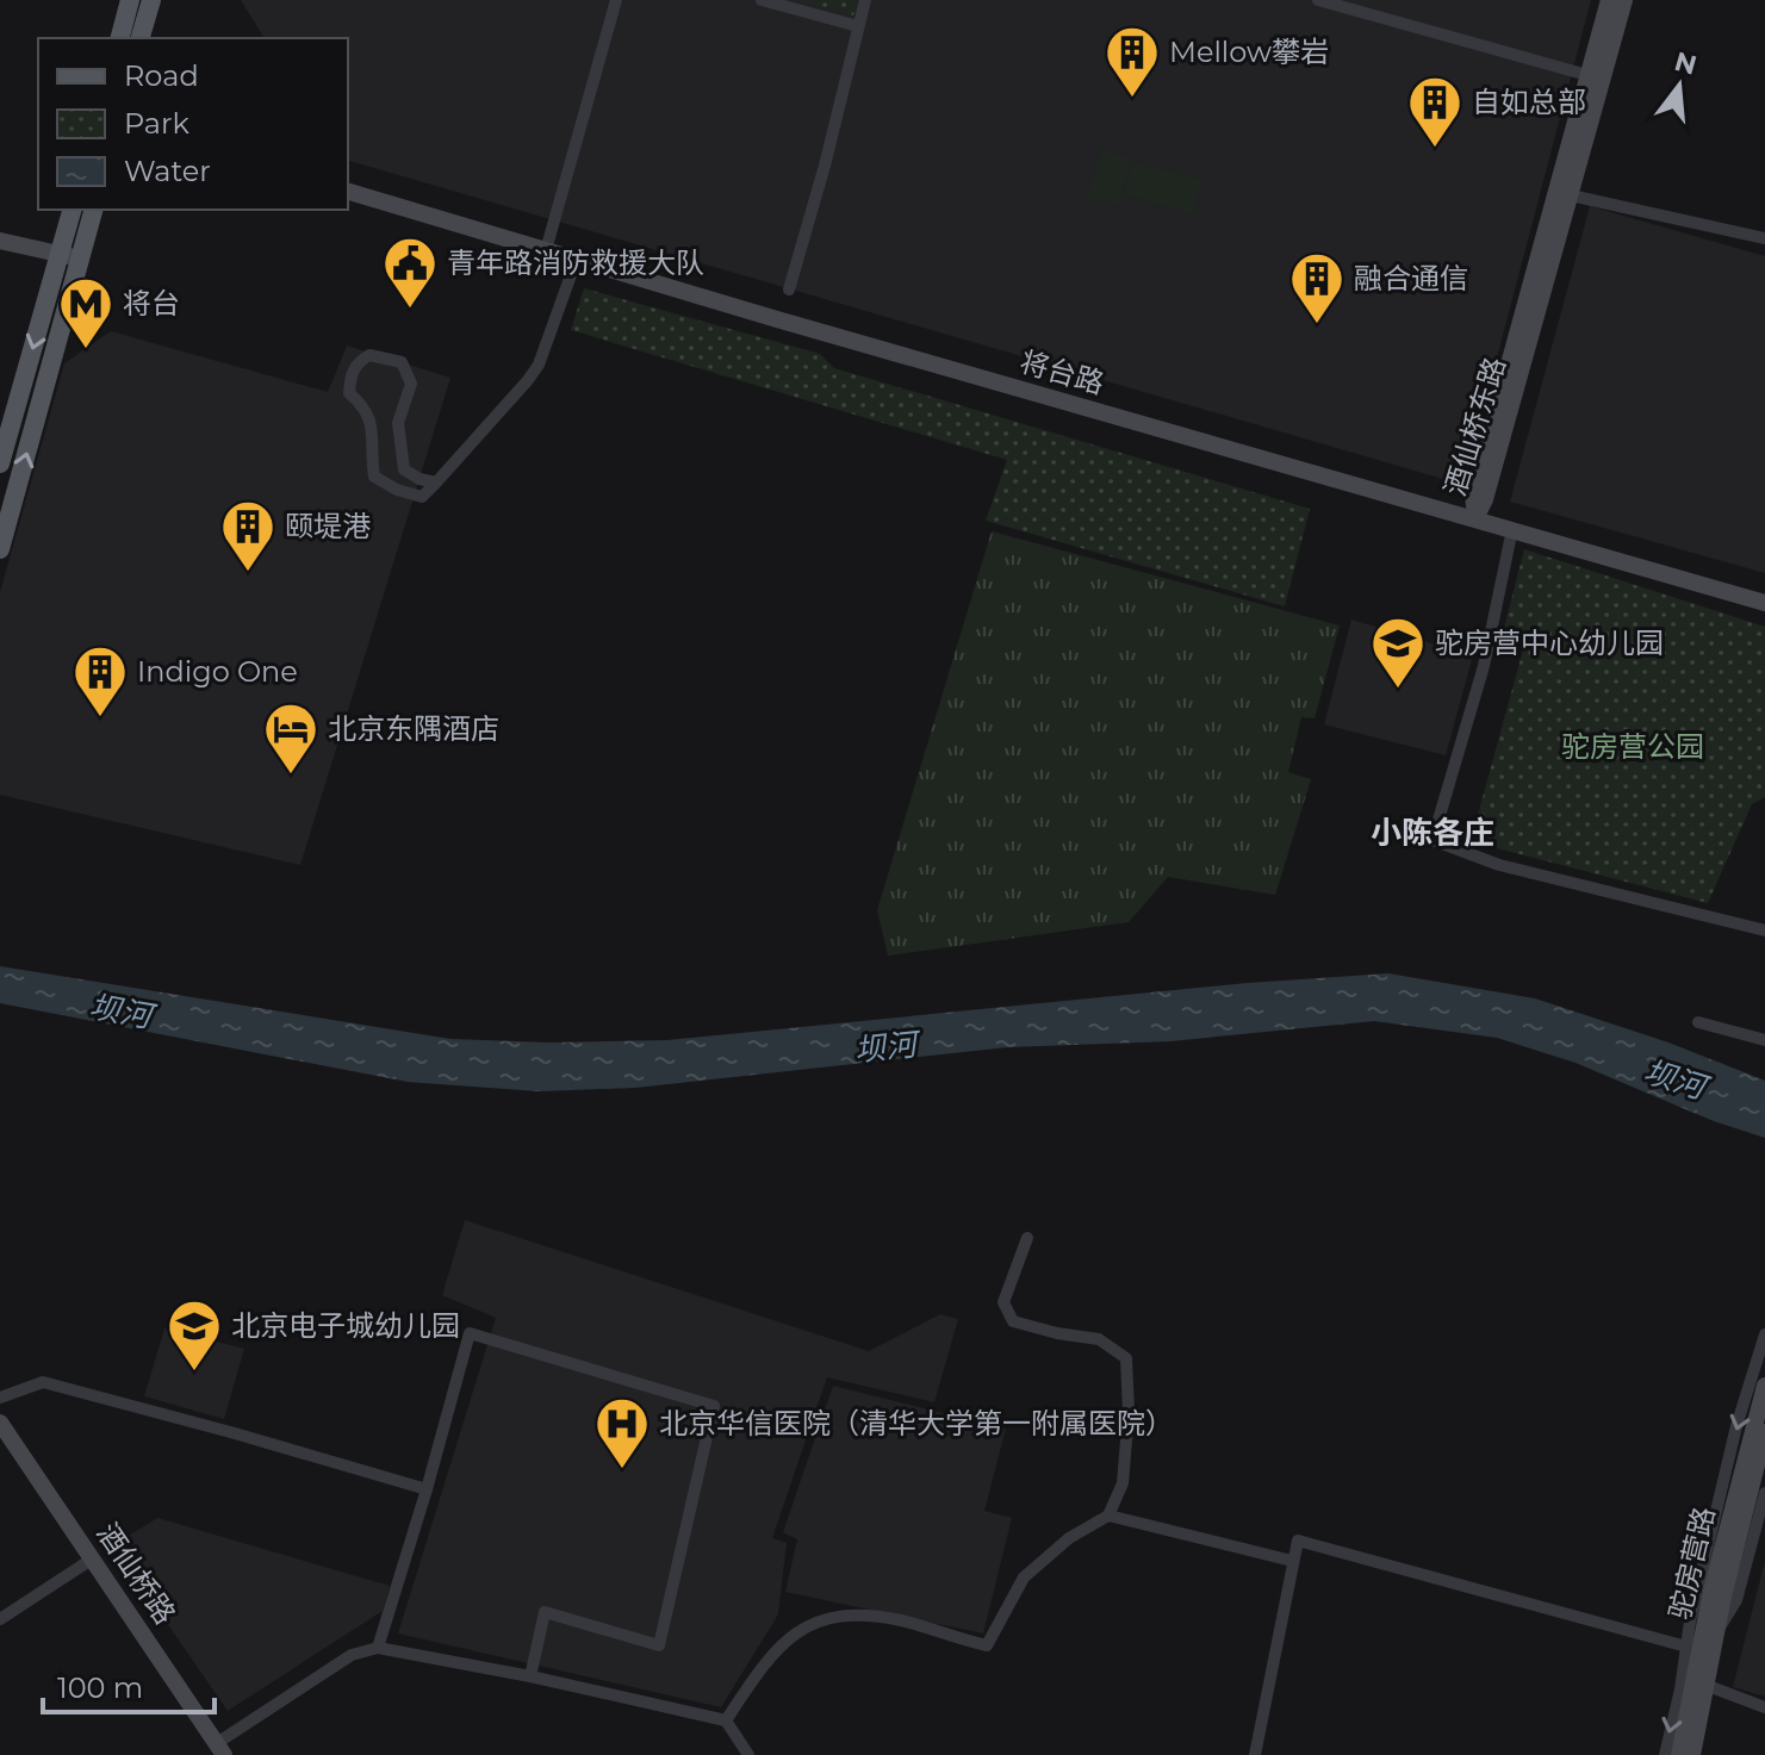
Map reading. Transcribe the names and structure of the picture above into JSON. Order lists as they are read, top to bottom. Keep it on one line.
{"streets":{"main road":["将台路","酒仙桥东路","驼房营路","酒仙桥路"]},"crossings":[["将台路","酒仙桥东路"]],"districts":["小陈各庄"],"water":["坝河"],"parks":["驼房营公园"],"places":{"building":["Mellow攀岩","自如总部","融合通信","颐堤港","Indigo One"],"public building":["青年路消防救援大队"],"metro station":["将台"],"school or university":["驼房营中心幼儿园","北京电子城幼儿园"],"hotel":["北京东隅酒店"],"hospital":["北京华信医院（清华大学第一附属医院）"]},"legend":["Road","Park","Water"],"scale_bar":"100 m","north":"top"}
